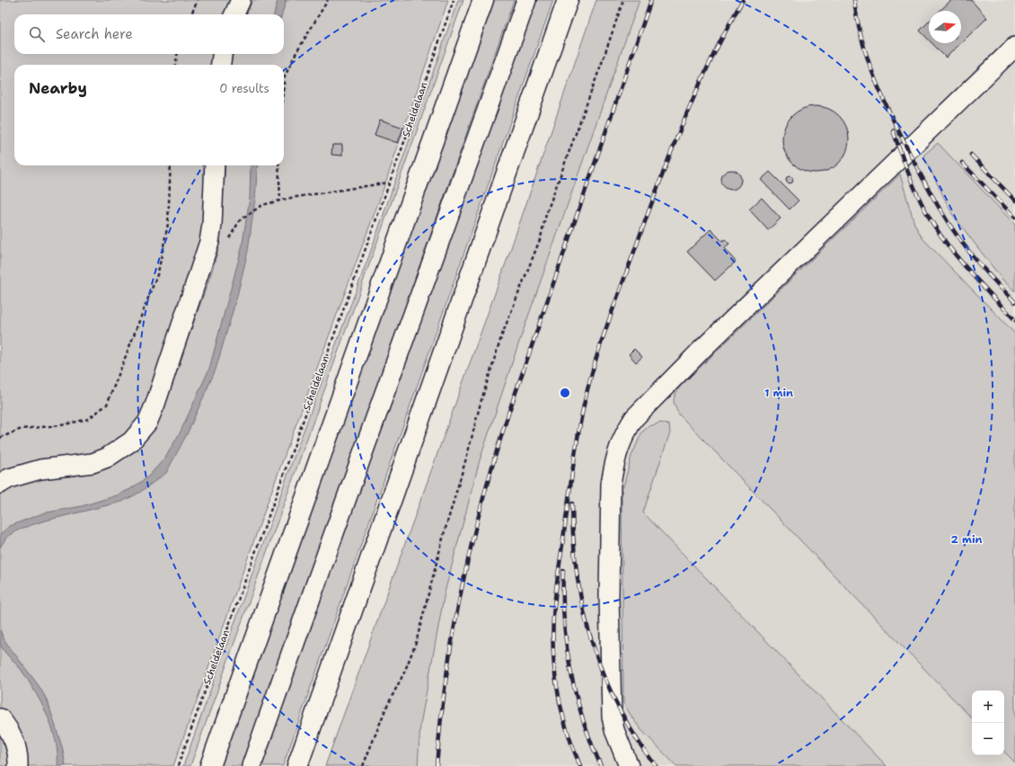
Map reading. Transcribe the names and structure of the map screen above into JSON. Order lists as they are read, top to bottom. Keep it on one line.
{"streets":{"path":["Scheldelaan"]},"north":"right","page":{"search":"Search here","heading":["Nearby","0 results"],"map_buttons":["+","−"]},"rings":["1 min","2 min"]}
